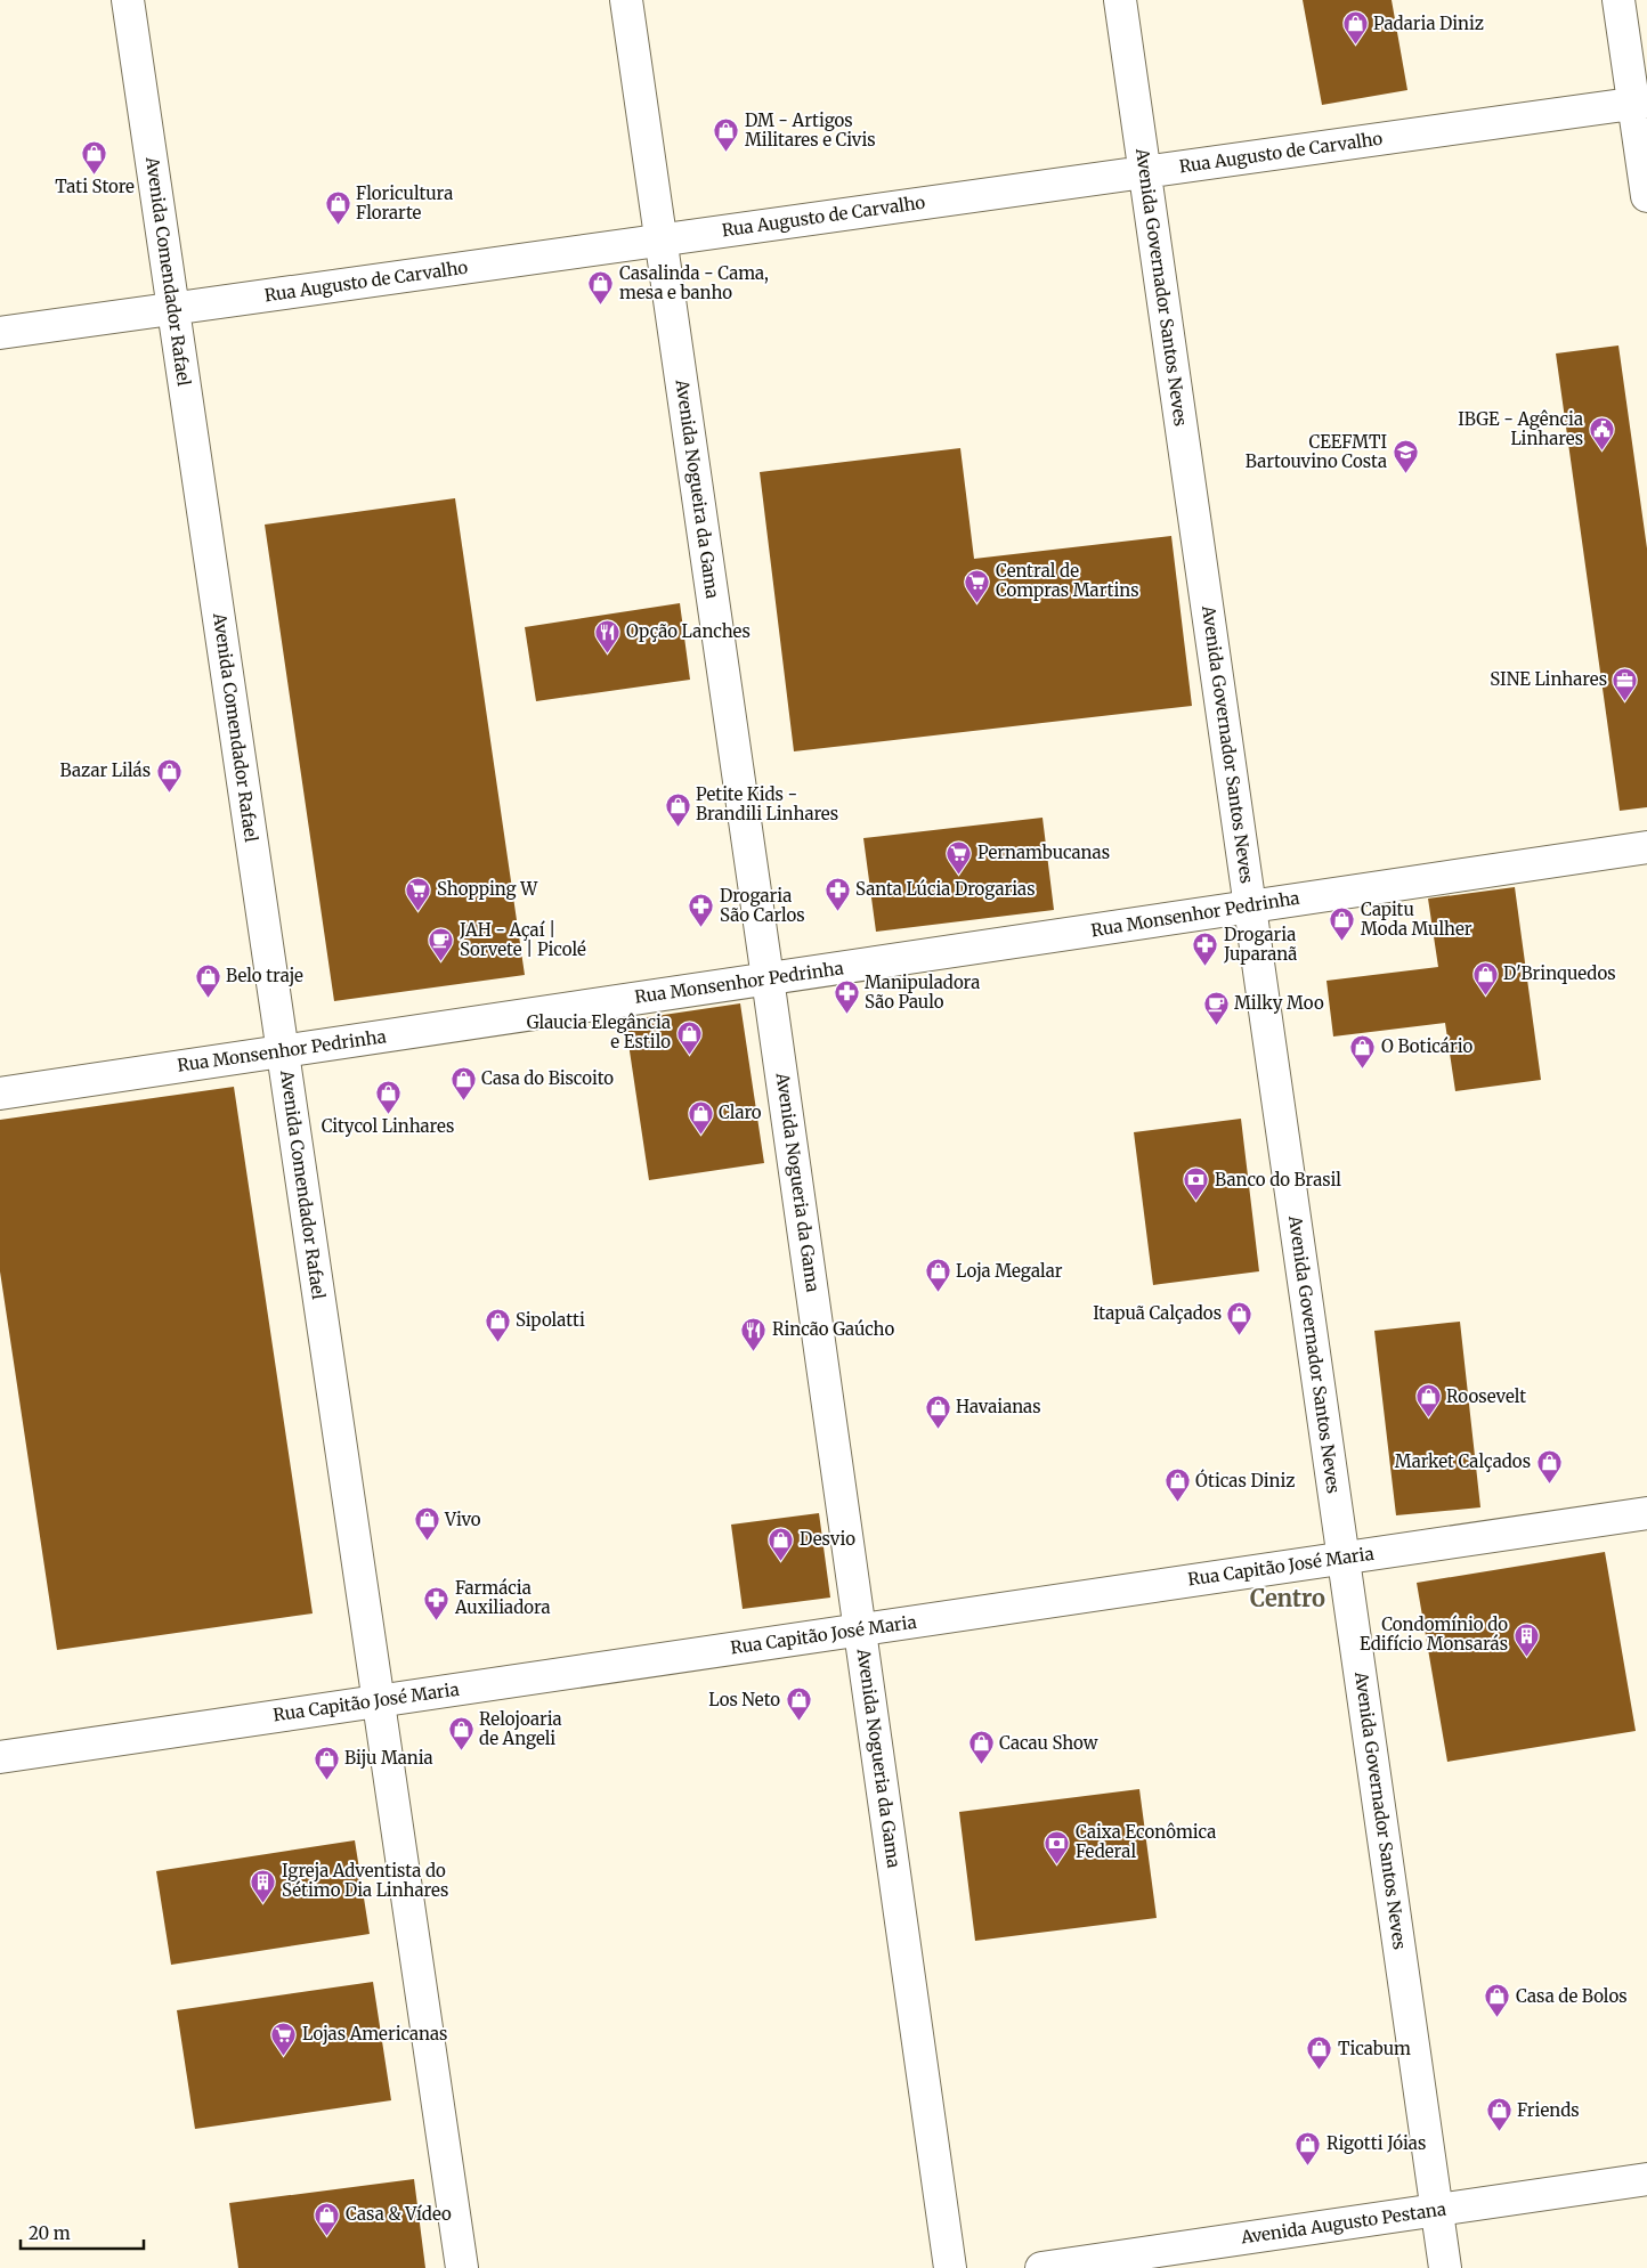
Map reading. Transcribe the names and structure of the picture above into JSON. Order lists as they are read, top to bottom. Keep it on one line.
{"streets":{"street":["Rua Augusto de Carvalho","Avenida Comendador Rafael","Avenida Governador Santos Neves","Avenida Nogueira da Gama","Rua Monsenhor Pedrinha","Avenida Nogueria da Gama","Rua Capitão José Maria","Avenida Augusto Pestana"]},"crossings":[["Rua Augusto de Carvalho","Avenida Comendador Rafael"],["Rua Augusto de Carvalho","Avenida Governador Santos Neves"],["Rua Augusto de Carvalho","Avenida Nogueira da Gama"],["Avenida Comendador Rafael","Rua Monsenhor Pedrinha"],["Avenida Comendador Rafael","Rua Capitão José Maria"],["Avenida Governador Santos Neves","Rua Monsenhor Pedrinha"],["Avenida Governador Santos Neves","Rua Capitão José Maria"],["Avenida Governador Santos Neves","Avenida Augusto Pestana"],["Avenida Nogueira da Gama","Rua Monsenhor Pedrinha"],["Avenida Nogueira da Gama","Avenida Nogueria da Gama"],["Rua Monsenhor Pedrinha","Avenida Nogueria da Gama"],["Avenida Nogueria da Gama","Rua Capitão José Maria"]],"districts":["Centro"],"places":{"shop":["Padaria Diniz","DM - Artigos Militares e Civis","Tati Store","Floricultura Florarte","Casalinda - Cama, mesa e banho","Bazar Lilás","Petite Kids - Brandili Linhares","Capitu Moda Mulher","D'Brinquedos","Belo traje","Glaucia Elegância e Estilo","O Boticário","Casa do Biscoito","Citycol Linhares","Claro","Loja Megalar","Itapuã Calçados","Sipolatti","Roosevelt","Havaianas","Market Calçados","Óticas Diniz","Vivo","Desvio","Los Neto","Relojoaria de Angeli","Cacau Show","Biju Mania","Casa de Bolos","Ticabum","Friends","Rigotti Jóias","Casa & Vídeo"],"public building":["IBGE - Agência Linhares"],"school or university":["CEEFMTI Bartouvino Costa"],"supermarket":["Central de Compras Martins","Pernambucanas","Shopping W","Lojas Americanas"],"restaurant":["Opção Lanches","Rincão Gaúcho"],"office":["SINE Linhares"],"pharmacy":["Santa Lúcia Drogarias","Drogaria São Carlos","Drogaria Juparanã","Manipuladora São Paulo","Farmácia Auxiliadora"],"cafe":["JAH - Açaí | Sorvete | Picolé","Milky Moo"],"bank":["Banco do Brasil","Caixa Econômica Federal"],"building":["Condomínio do Edifício Monsarás","Igreja Adventista do Sétimo Dia Linhares"]},"scale_bar":"20 m"}
